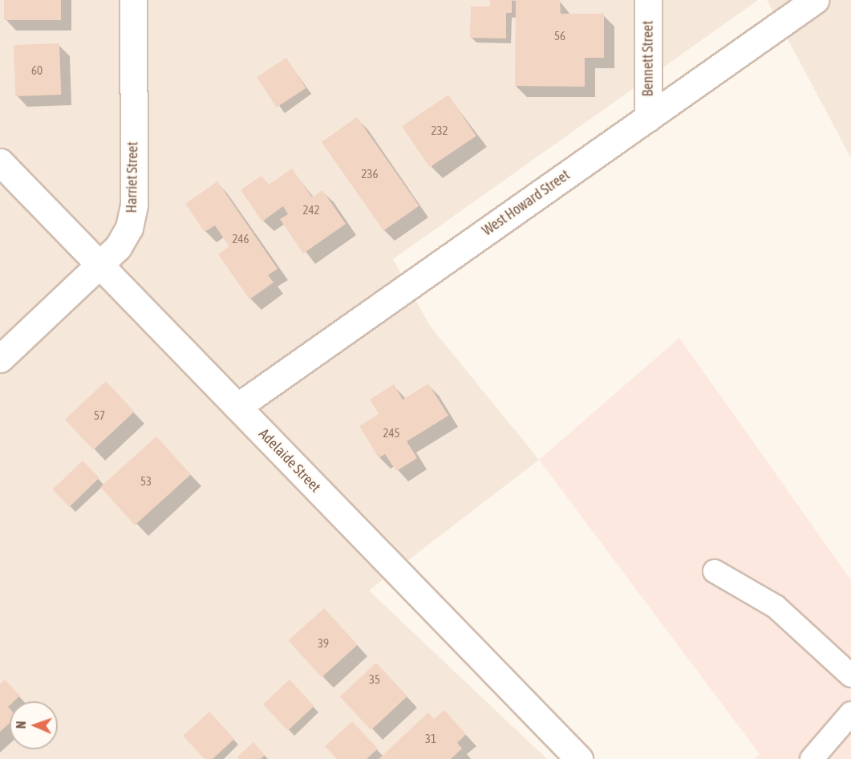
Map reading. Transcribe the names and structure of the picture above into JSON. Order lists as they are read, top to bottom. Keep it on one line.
{"streets":{"street":["Bennett Street","Harriet Street","West Howard Street","Adelaide Street"]},"crossings":[["Bennett Street","West Howard Street"],["Harriet Street","Adelaide Street"],["West Howard Street","Adelaide Street"]],"house_numbers":["56","60","232","236","242","246","57","245","53","39","35","31"],"north":"left"}
